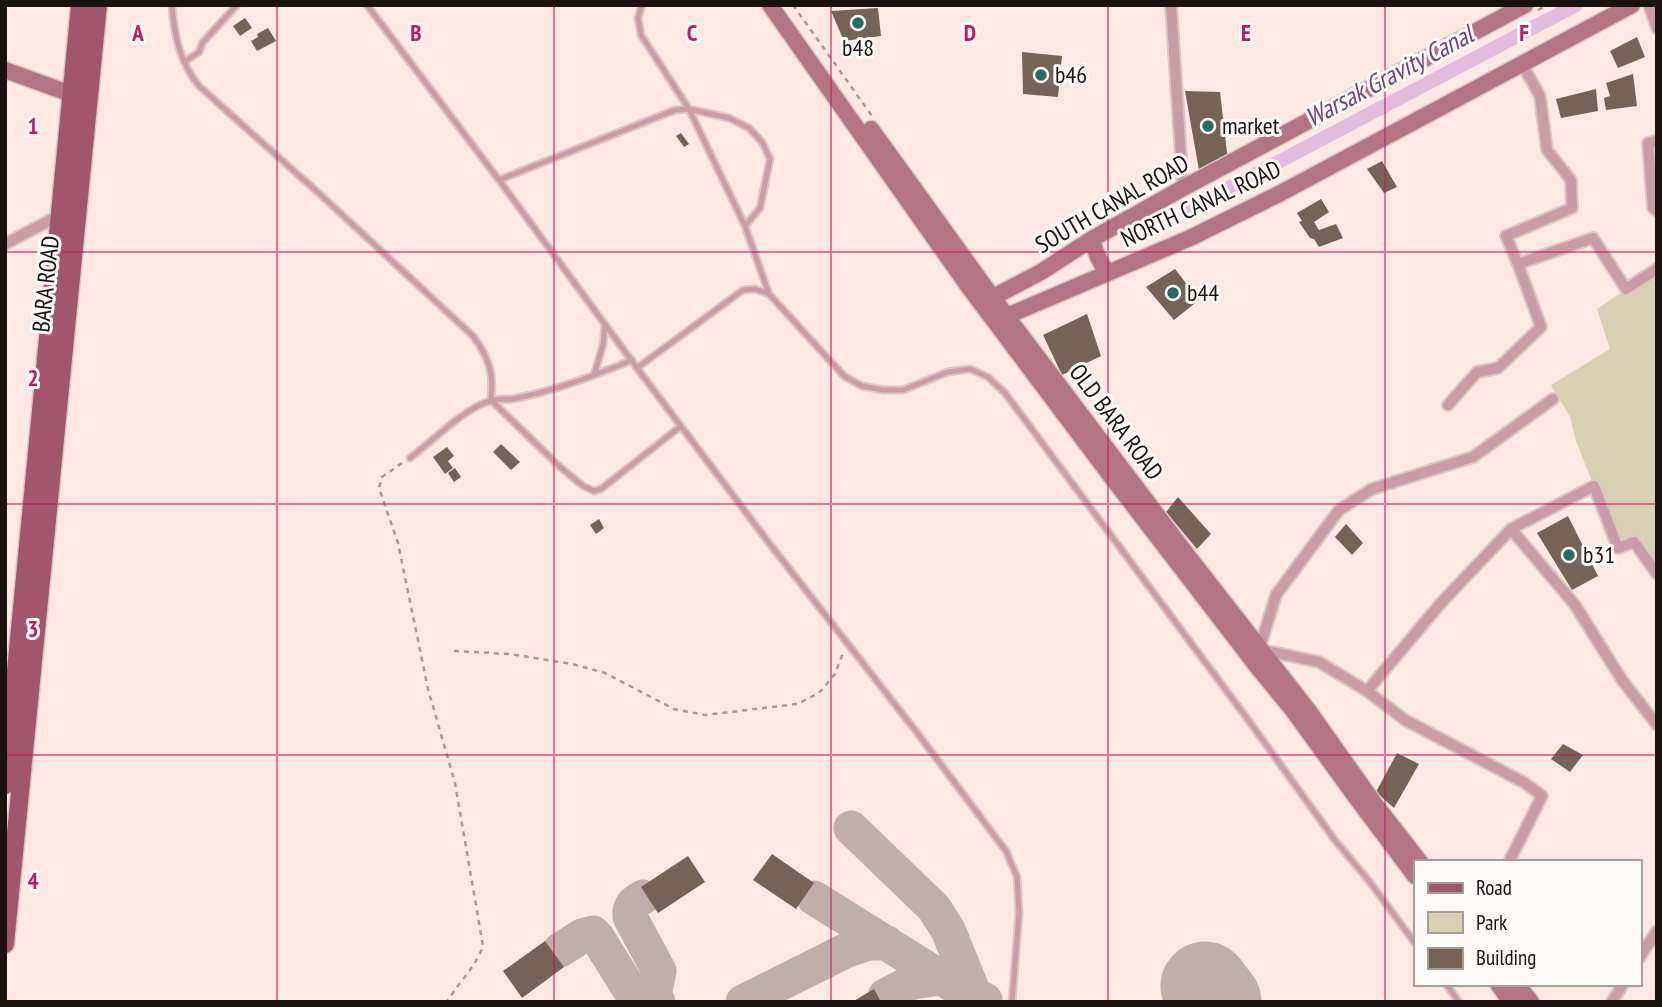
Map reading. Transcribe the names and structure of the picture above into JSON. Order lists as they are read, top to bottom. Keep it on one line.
{"streets":{"main road":["SOUTH CANAL ROAD","NORTH CANAL ROAD","BARA ROAD","OLD BARA ROAD"]},"crossings":[["SOUTH CANAL ROAD","OLD BARA ROAD"],["NORTH CANAL ROAD","OLD BARA ROAD"]],"water":["Warsak Gravity Canal"],"places":["b48","b46","market","b44","b31"],"legend":["Road","Park","Building"],"grid":{"columns":["A","B","C","D","E","F"],"rows":["1","2","3","4"]}}
